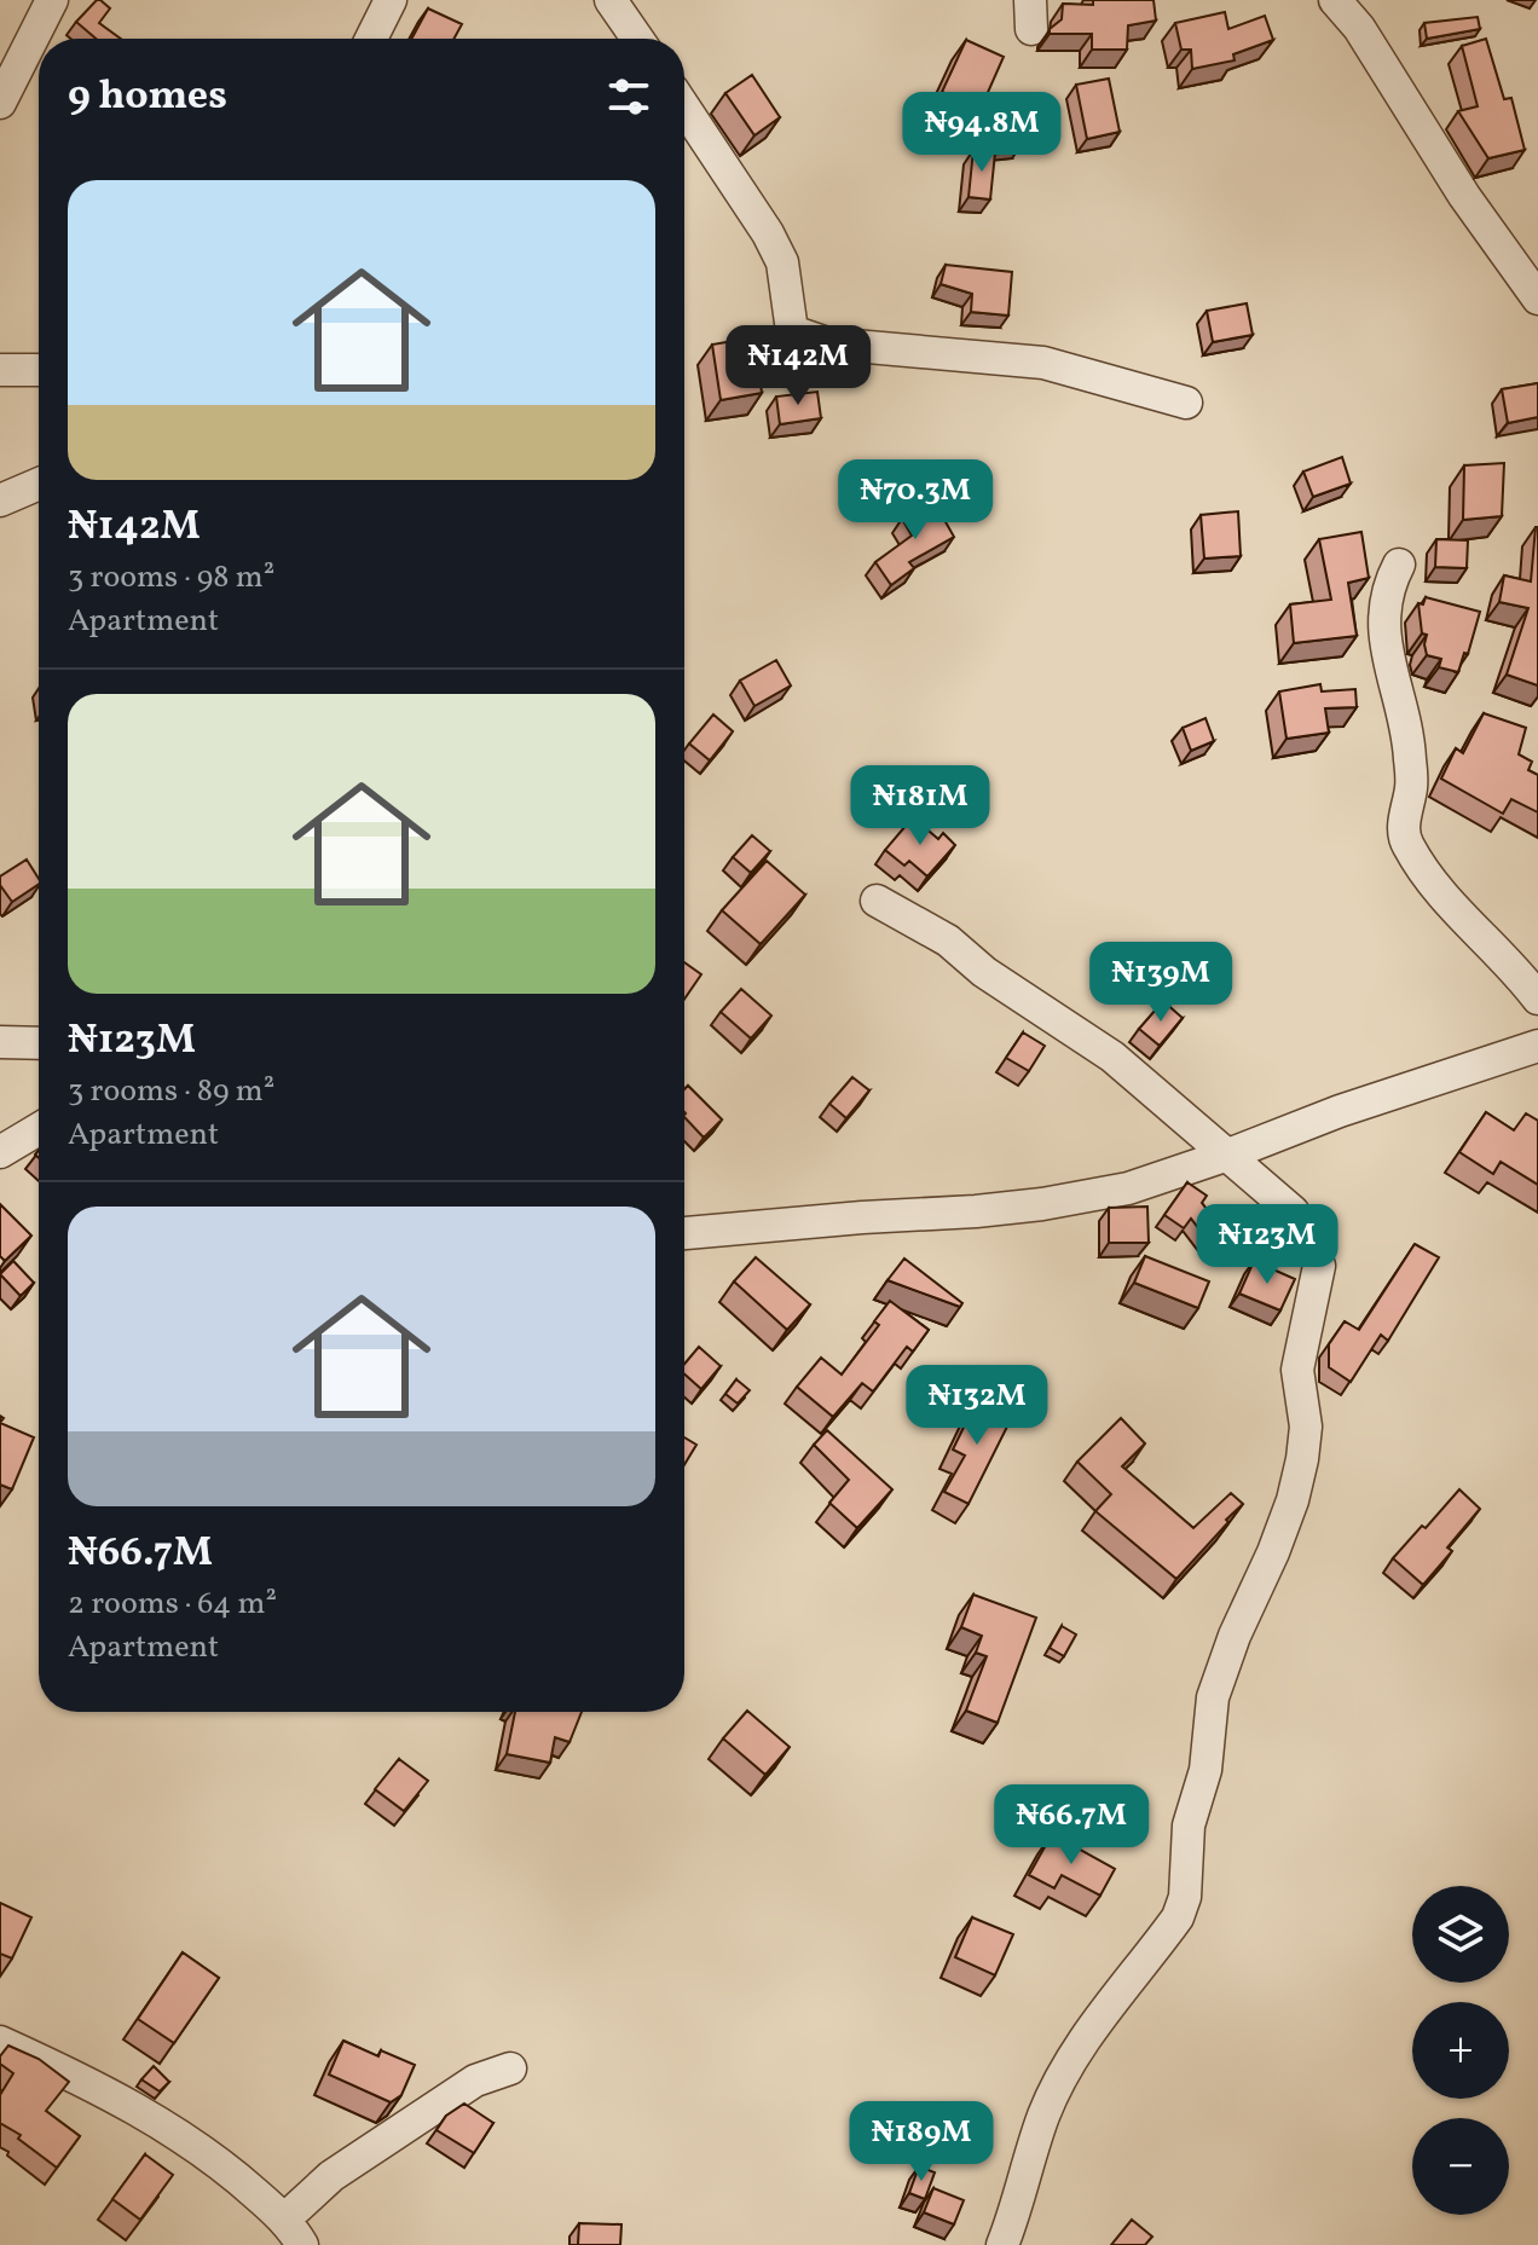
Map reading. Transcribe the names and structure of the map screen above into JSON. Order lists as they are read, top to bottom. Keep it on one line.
{"page":{"heading":"9 homes","price":["₦94.8M","₦142M","₦70.3M","₦181M","₦139M","₦123M","₦132M","₦66.7M","₦189M"],"list":[{"name":"₦142M","note":"3 rooms · 98 m² · Apartment"},{"name":"₦123M","note":"3 rooms · 89 m² · Apartment"},{"name":"₦66.7M","note":"2 rooms · 64 m² · Apartment"}],"map_buttons":["+","−"]}}
